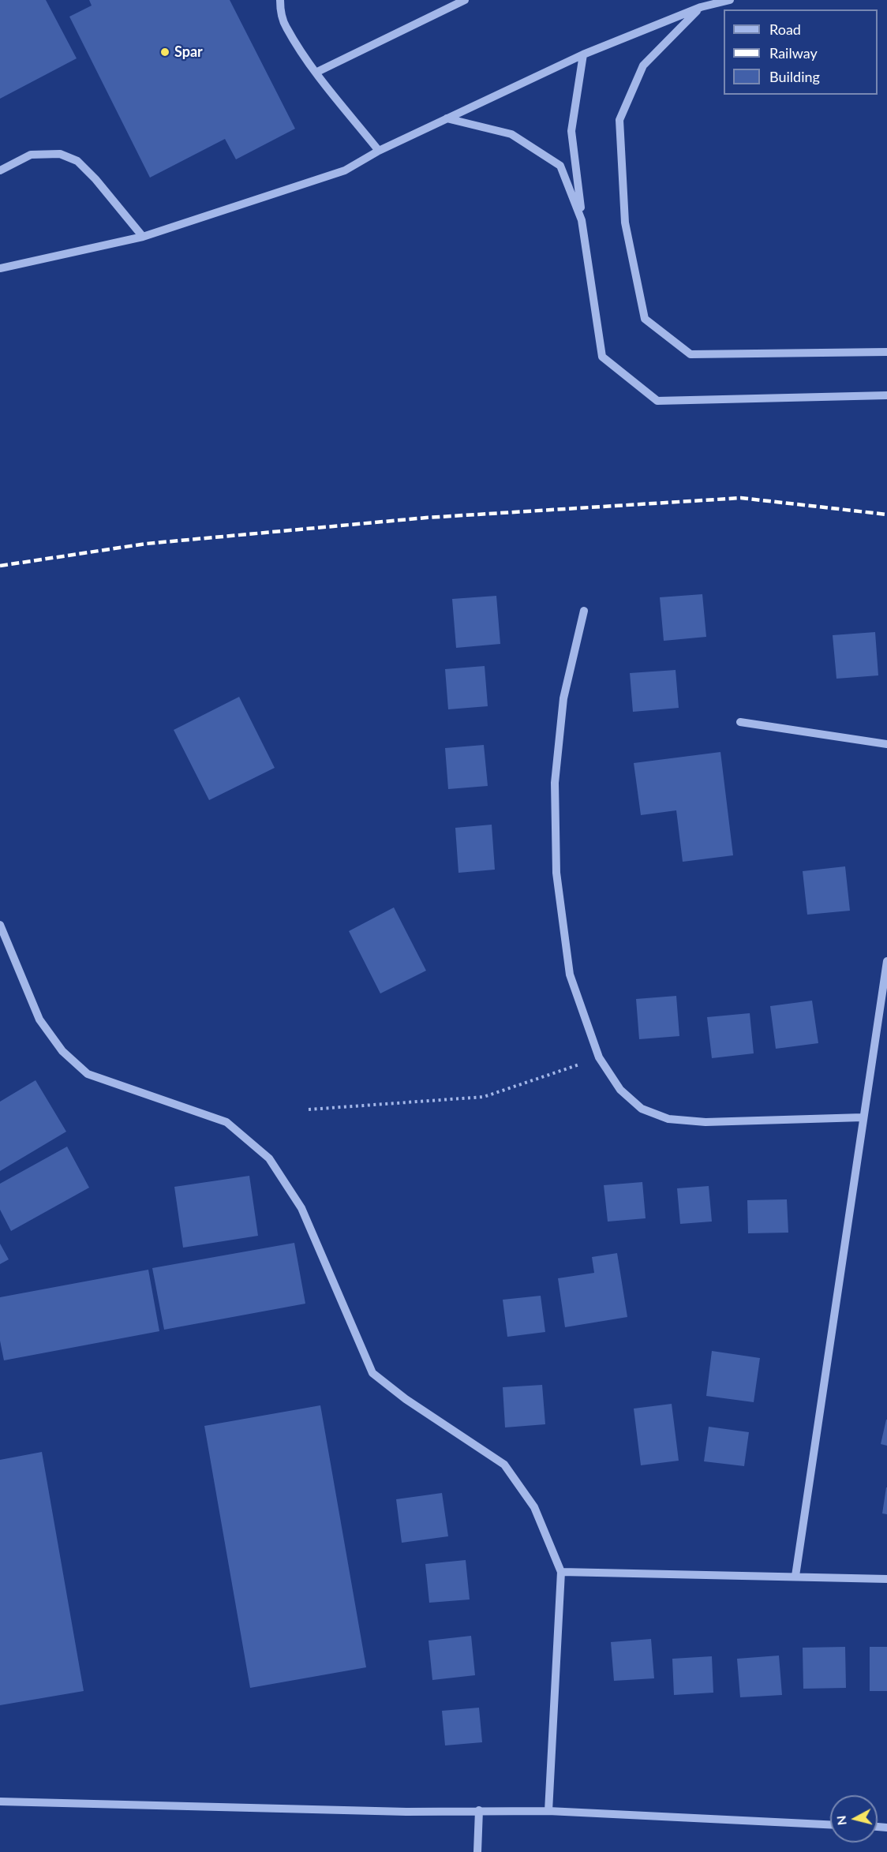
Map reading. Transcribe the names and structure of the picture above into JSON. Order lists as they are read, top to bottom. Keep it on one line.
{"places":["Spar"],"legend":["Road","Railway","Building"],"north":"left"}
